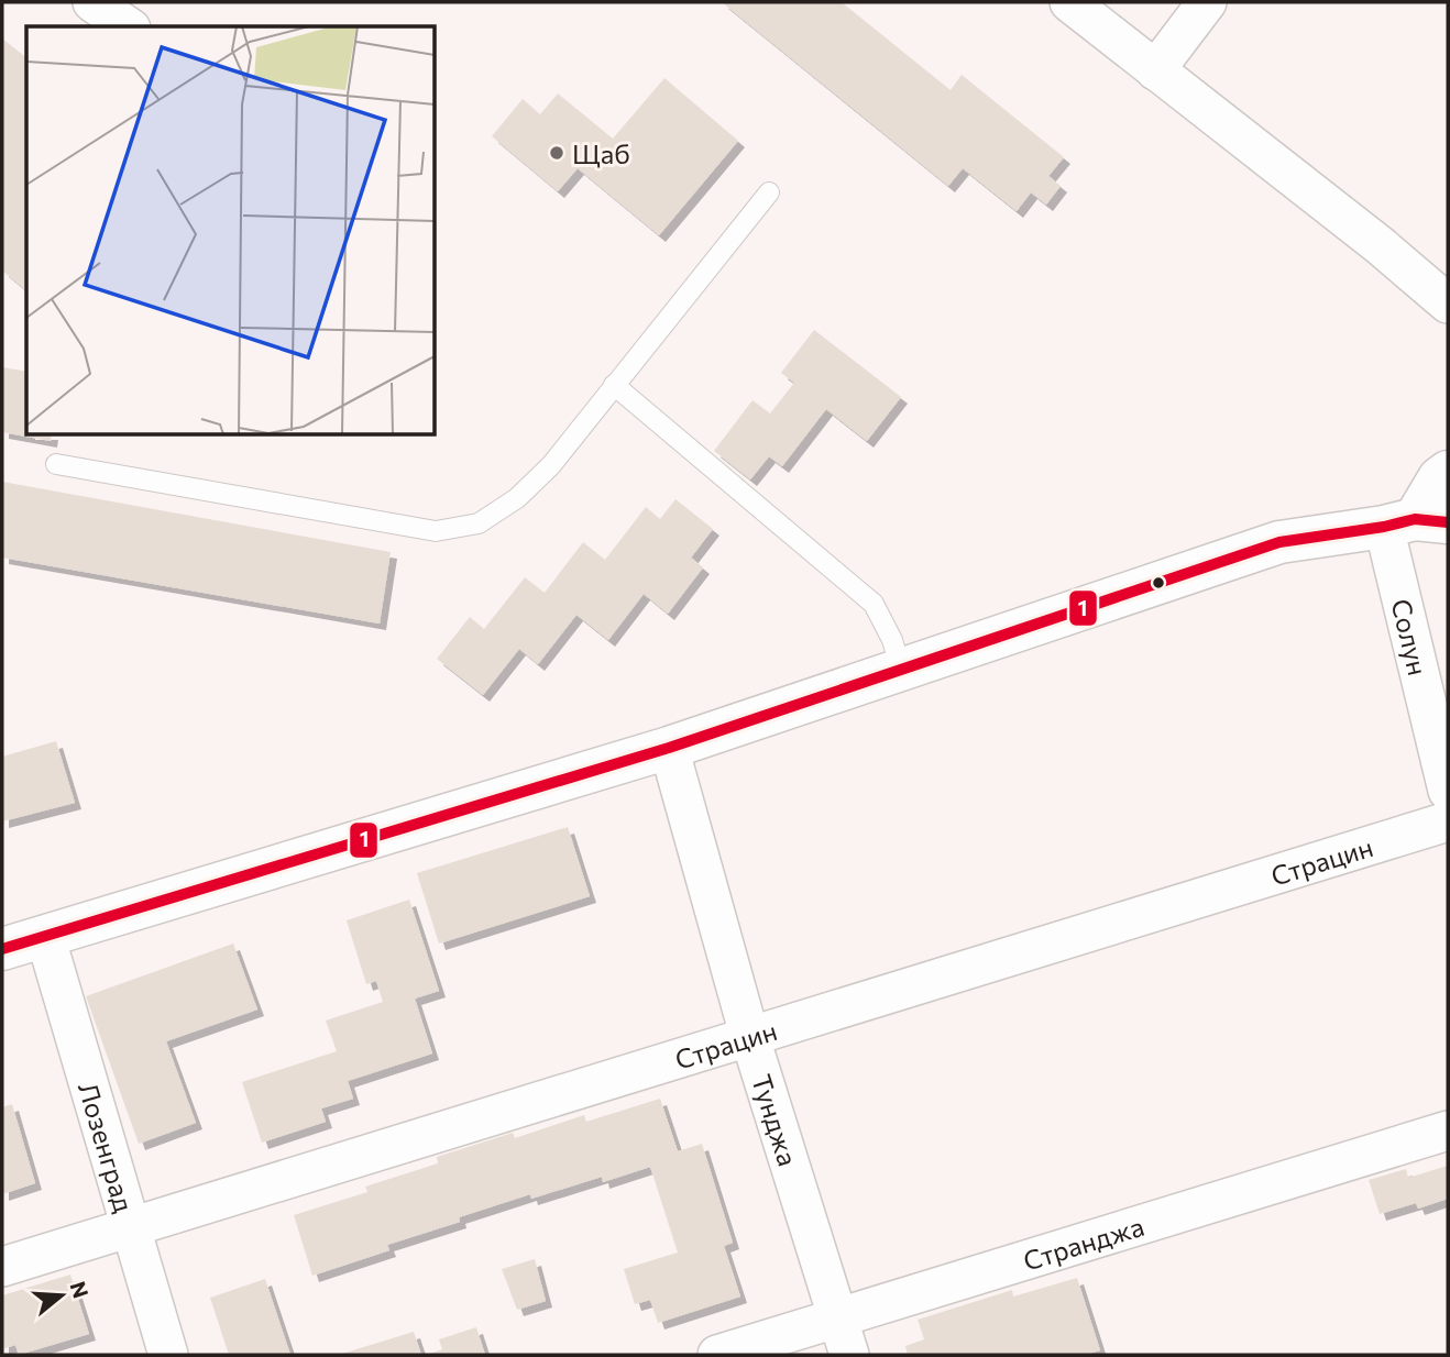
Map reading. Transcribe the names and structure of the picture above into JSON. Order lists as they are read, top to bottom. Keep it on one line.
{"streets":{"street":["Солун","Страцин","Тунджа","Лозенград","Странджа"]},"crossings":[["Страцин","Тунджа"],["Страцин","Лозенград"],["Тунджа","Странджа"]],"places":["Щаб"],"lines":["transit line 1"],"north":"right"}
